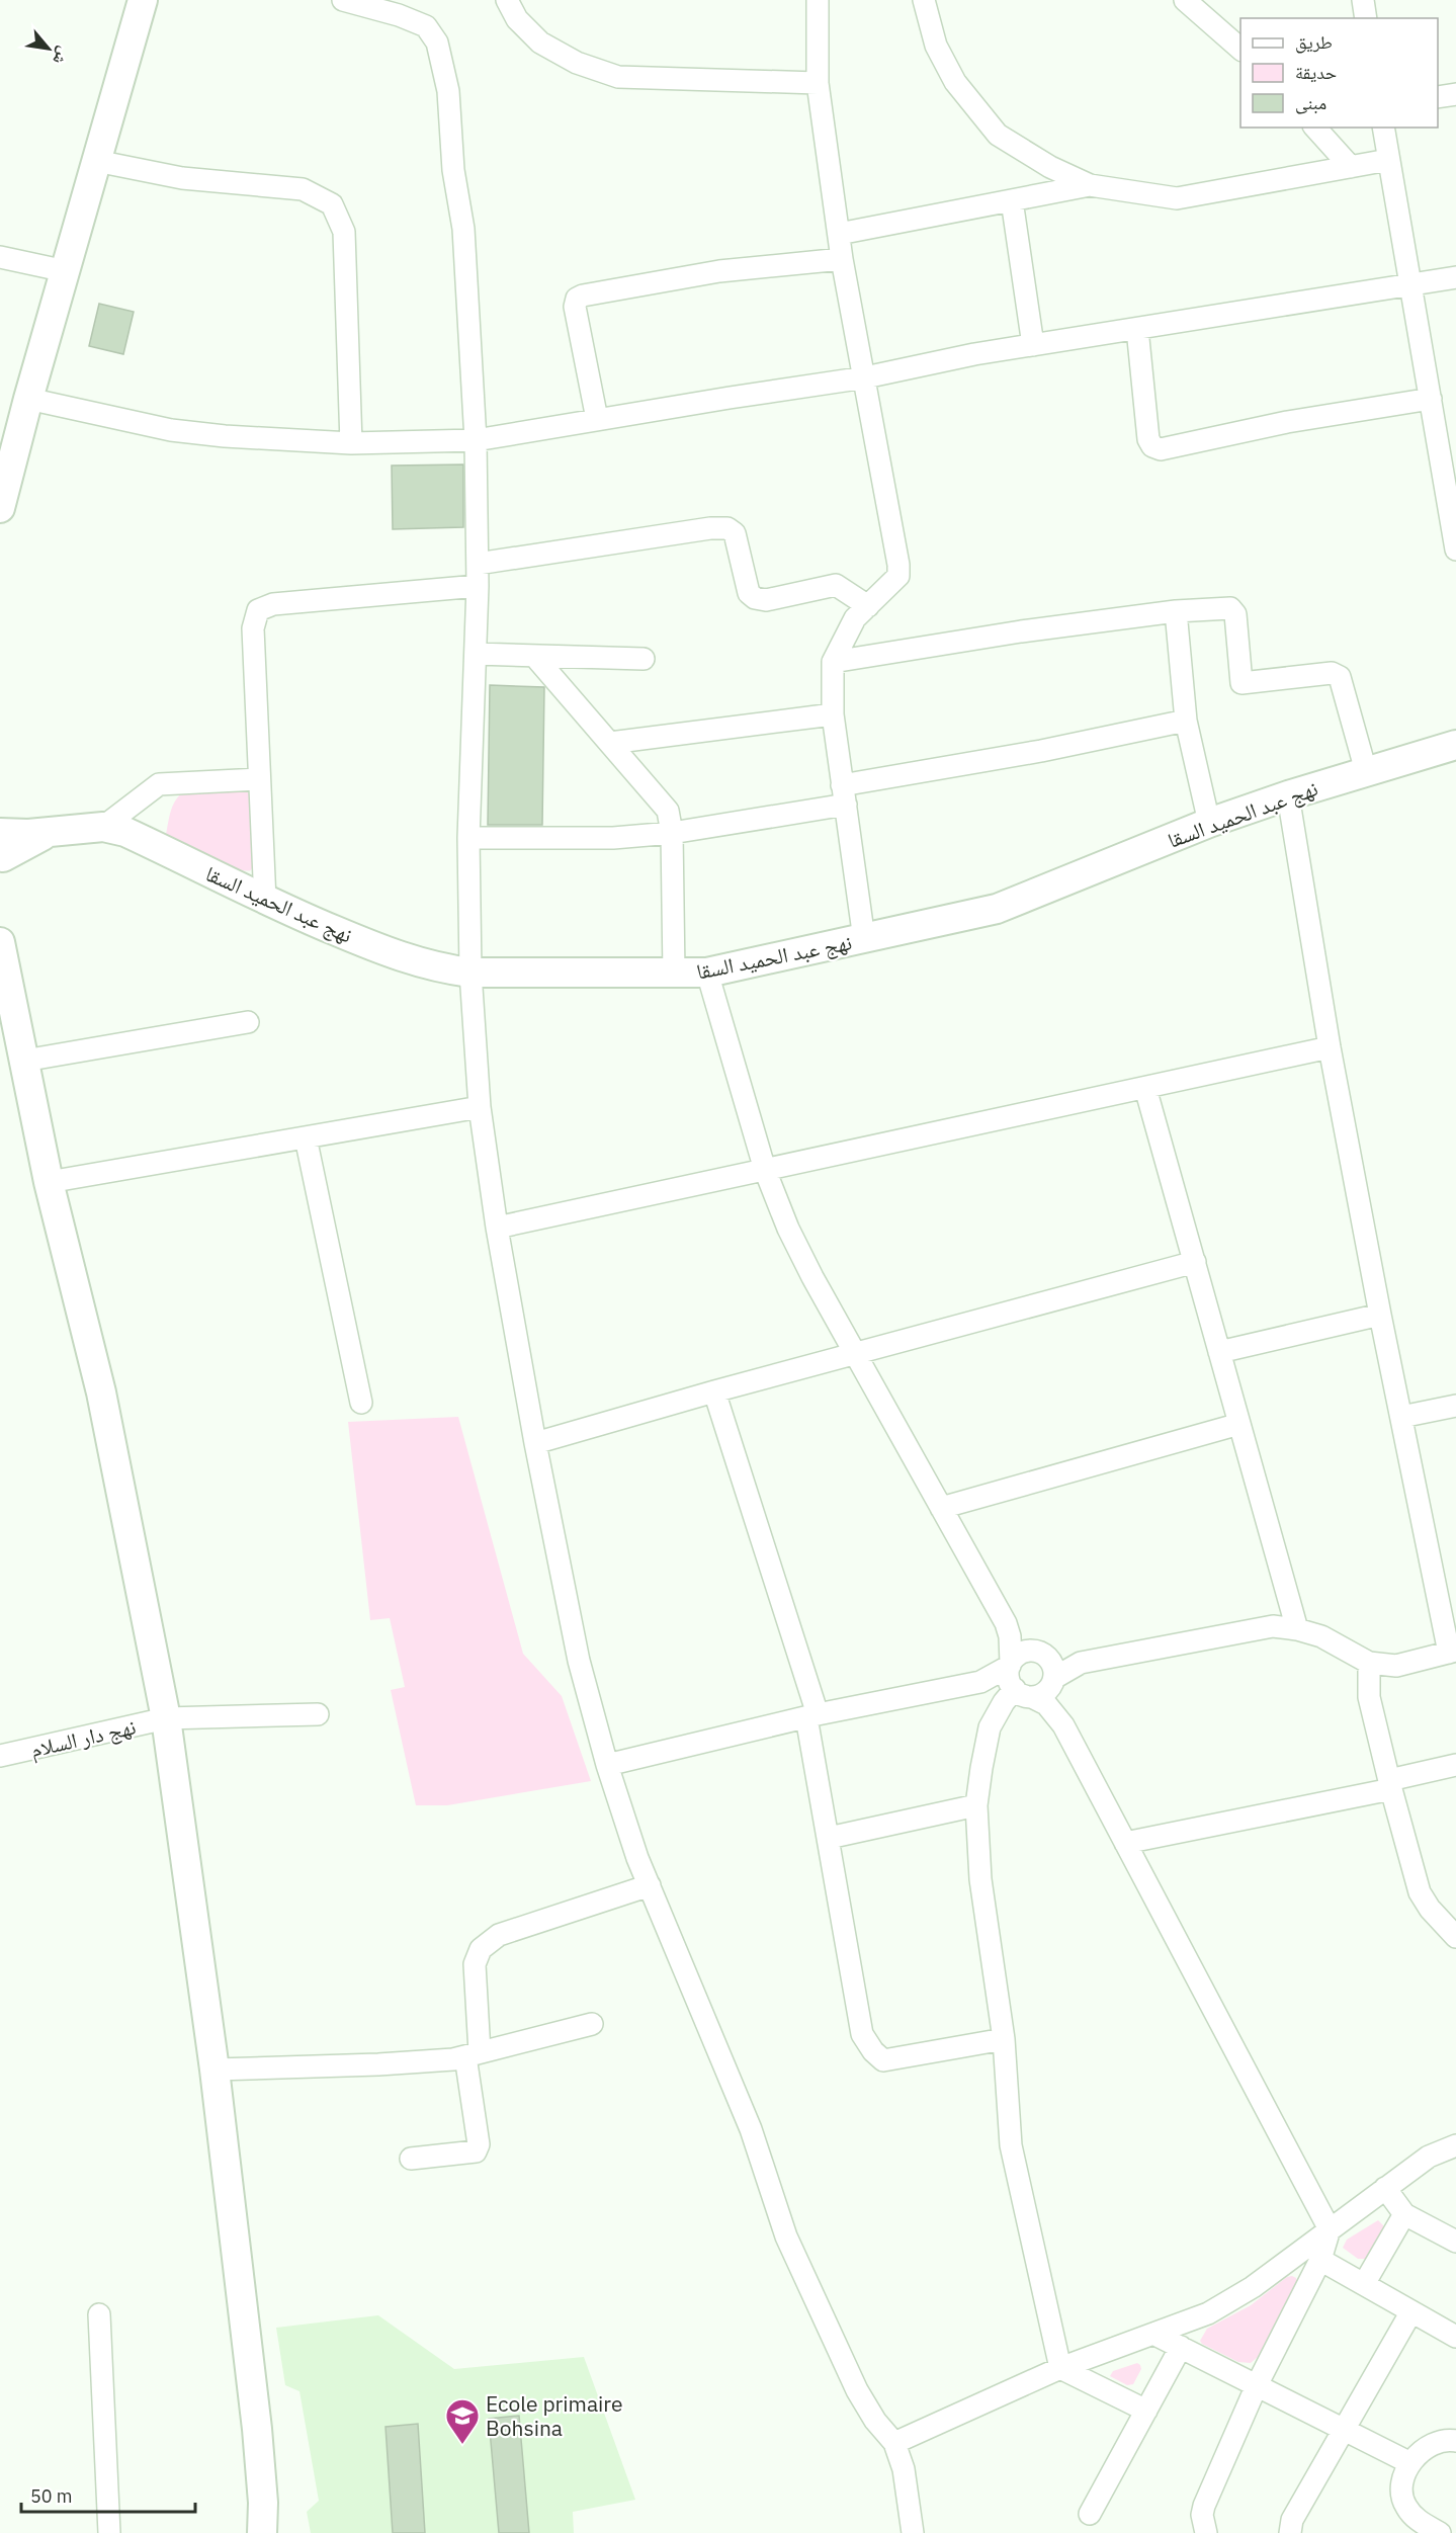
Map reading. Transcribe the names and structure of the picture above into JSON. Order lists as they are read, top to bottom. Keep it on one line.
{"streets":{"main road":["نهج عبد الحميد السقا"],"street":["نهج دار السلام"]},"places":{"school or university":["Ecole primaire Bohsina"]},"legend":["طريق","حديقة","مبنى"],"scale_bar":"50 m","north":"bottom right"}
